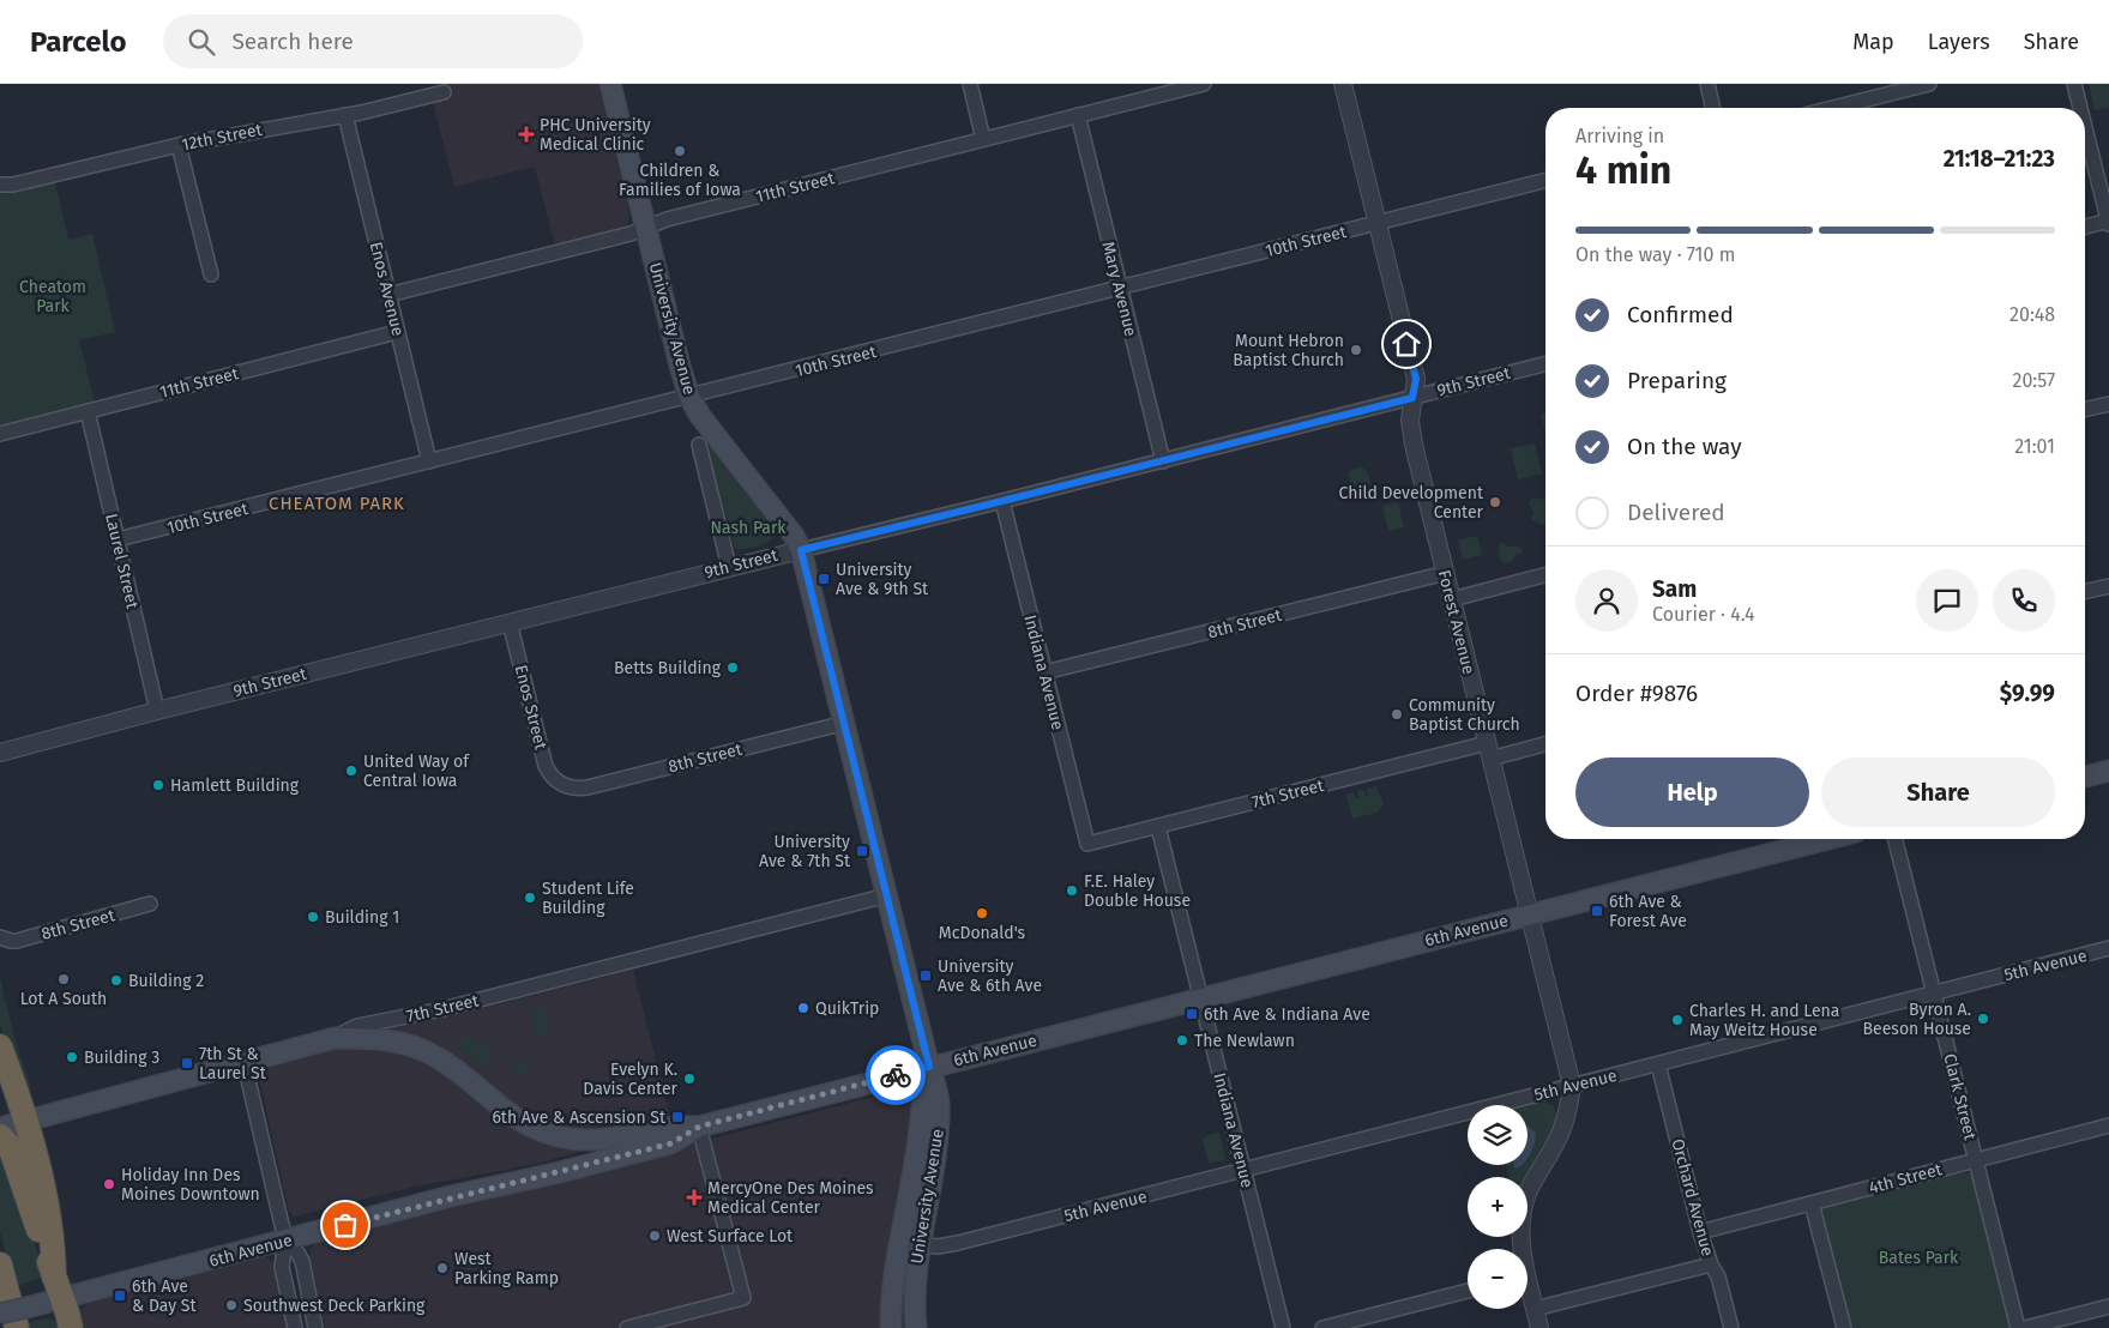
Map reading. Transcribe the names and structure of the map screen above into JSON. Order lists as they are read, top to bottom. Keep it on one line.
{"streets":{"main road":["University Avenue","7th Street","6th Avenue"],"street":["12th Street","11th Street","10th Street","Enos Avenue","Mary Avenue","9th Street","Laurel Street","Forest Avenue","8th Street","Indiana Avenue","Enos Street","5th Avenue","Clark Street","4th Street","Orchard Avenue"]},"crossings":[["12th Street","Enos Avenue"],["11th Street","Enos Avenue"],["11th Street","Mary Avenue"],["11th Street","University Avenue"],["11th Street","Laurel Street"],["10th Street","Enos Avenue"],["10th Street","Mary Avenue"],["10th Street","University Avenue"],["10th Street","Laurel Street"],["10th Street","Forest Avenue"],["Mary Avenue","9th Street"],["University Avenue","9th Street"],["University Avenue","8th Street"],["University Avenue","7th Street"],["University Avenue","6th Avenue"],["University Avenue","5th Avenue"],["9th Street","Laurel Street"],["9th Street","Forest Avenue"],["9th Street","Indiana Avenue"],["9th Street","Enos Street"],["Forest Avenue","8th Street"],["Forest Avenue","7th Street"],["Forest Avenue","6th Avenue"],["Forest Avenue","5th Avenue"],["8th Street","Indiana Avenue"],["8th Street","Enos Street"],["Indiana Avenue","7th Street"],["Indiana Avenue","6th Avenue"],["Indiana Avenue","5th Avenue"],["5th Avenue","Clark Street"],["5th Avenue","Orchard Avenue"],["Clark Street","4th Street"],["4th Street","Orchard Avenue"]],"districts":["CHEATOM PARK"],"parks":["Cheatom Park","Nash Park","Bates Park"],"places":{"health":["PHC University Medical Clinic","MercyOne Des Moines Medical Center"],"other":["Children & Families of Iowa","Mount Hebron Baptist Church","Child Development Center","Betts Building","Community Baptist Church","United Way of Central Iowa","Hamlett Building","F.E. Haley Double House","Student Life Building","McDonald's","Building 1","Lot A South","Building 2","QuikTrip","Byron A. Beeson House","Charles H. and Lena May Weitz House","The Newlawn","Building 3","Evelyn K. Davis Center","Holiday Inn Des Moines Downtown","West Surface Lot","West Parking Ramp","Southwest Deck Parking"],"transit":["University Ave & 9th St","University Ave & 7th St","6th Ave & Forest Ave","University Ave & 6th Ave","6th Ave & Indiana Ave","7th St & Laurel St","6th Ave & Ascension St","6th Ave & Day St"]},"page":{"header":"Parcelo","search":"Search here","nav":["Map","Layers","Share"],"heading":["4 min","Arriving in","21:18–21:23"],"panel":["Sam","Courier · 4.4","Order #9876","$9.99"],"bar":"On the way · 710 m","list":[["Confirmed","20:48"],["Preparing","20:57"],["On the way","21:01"],"Delivered"],"buttons":["Help","Share"],"map_buttons":["+","−"]}}
